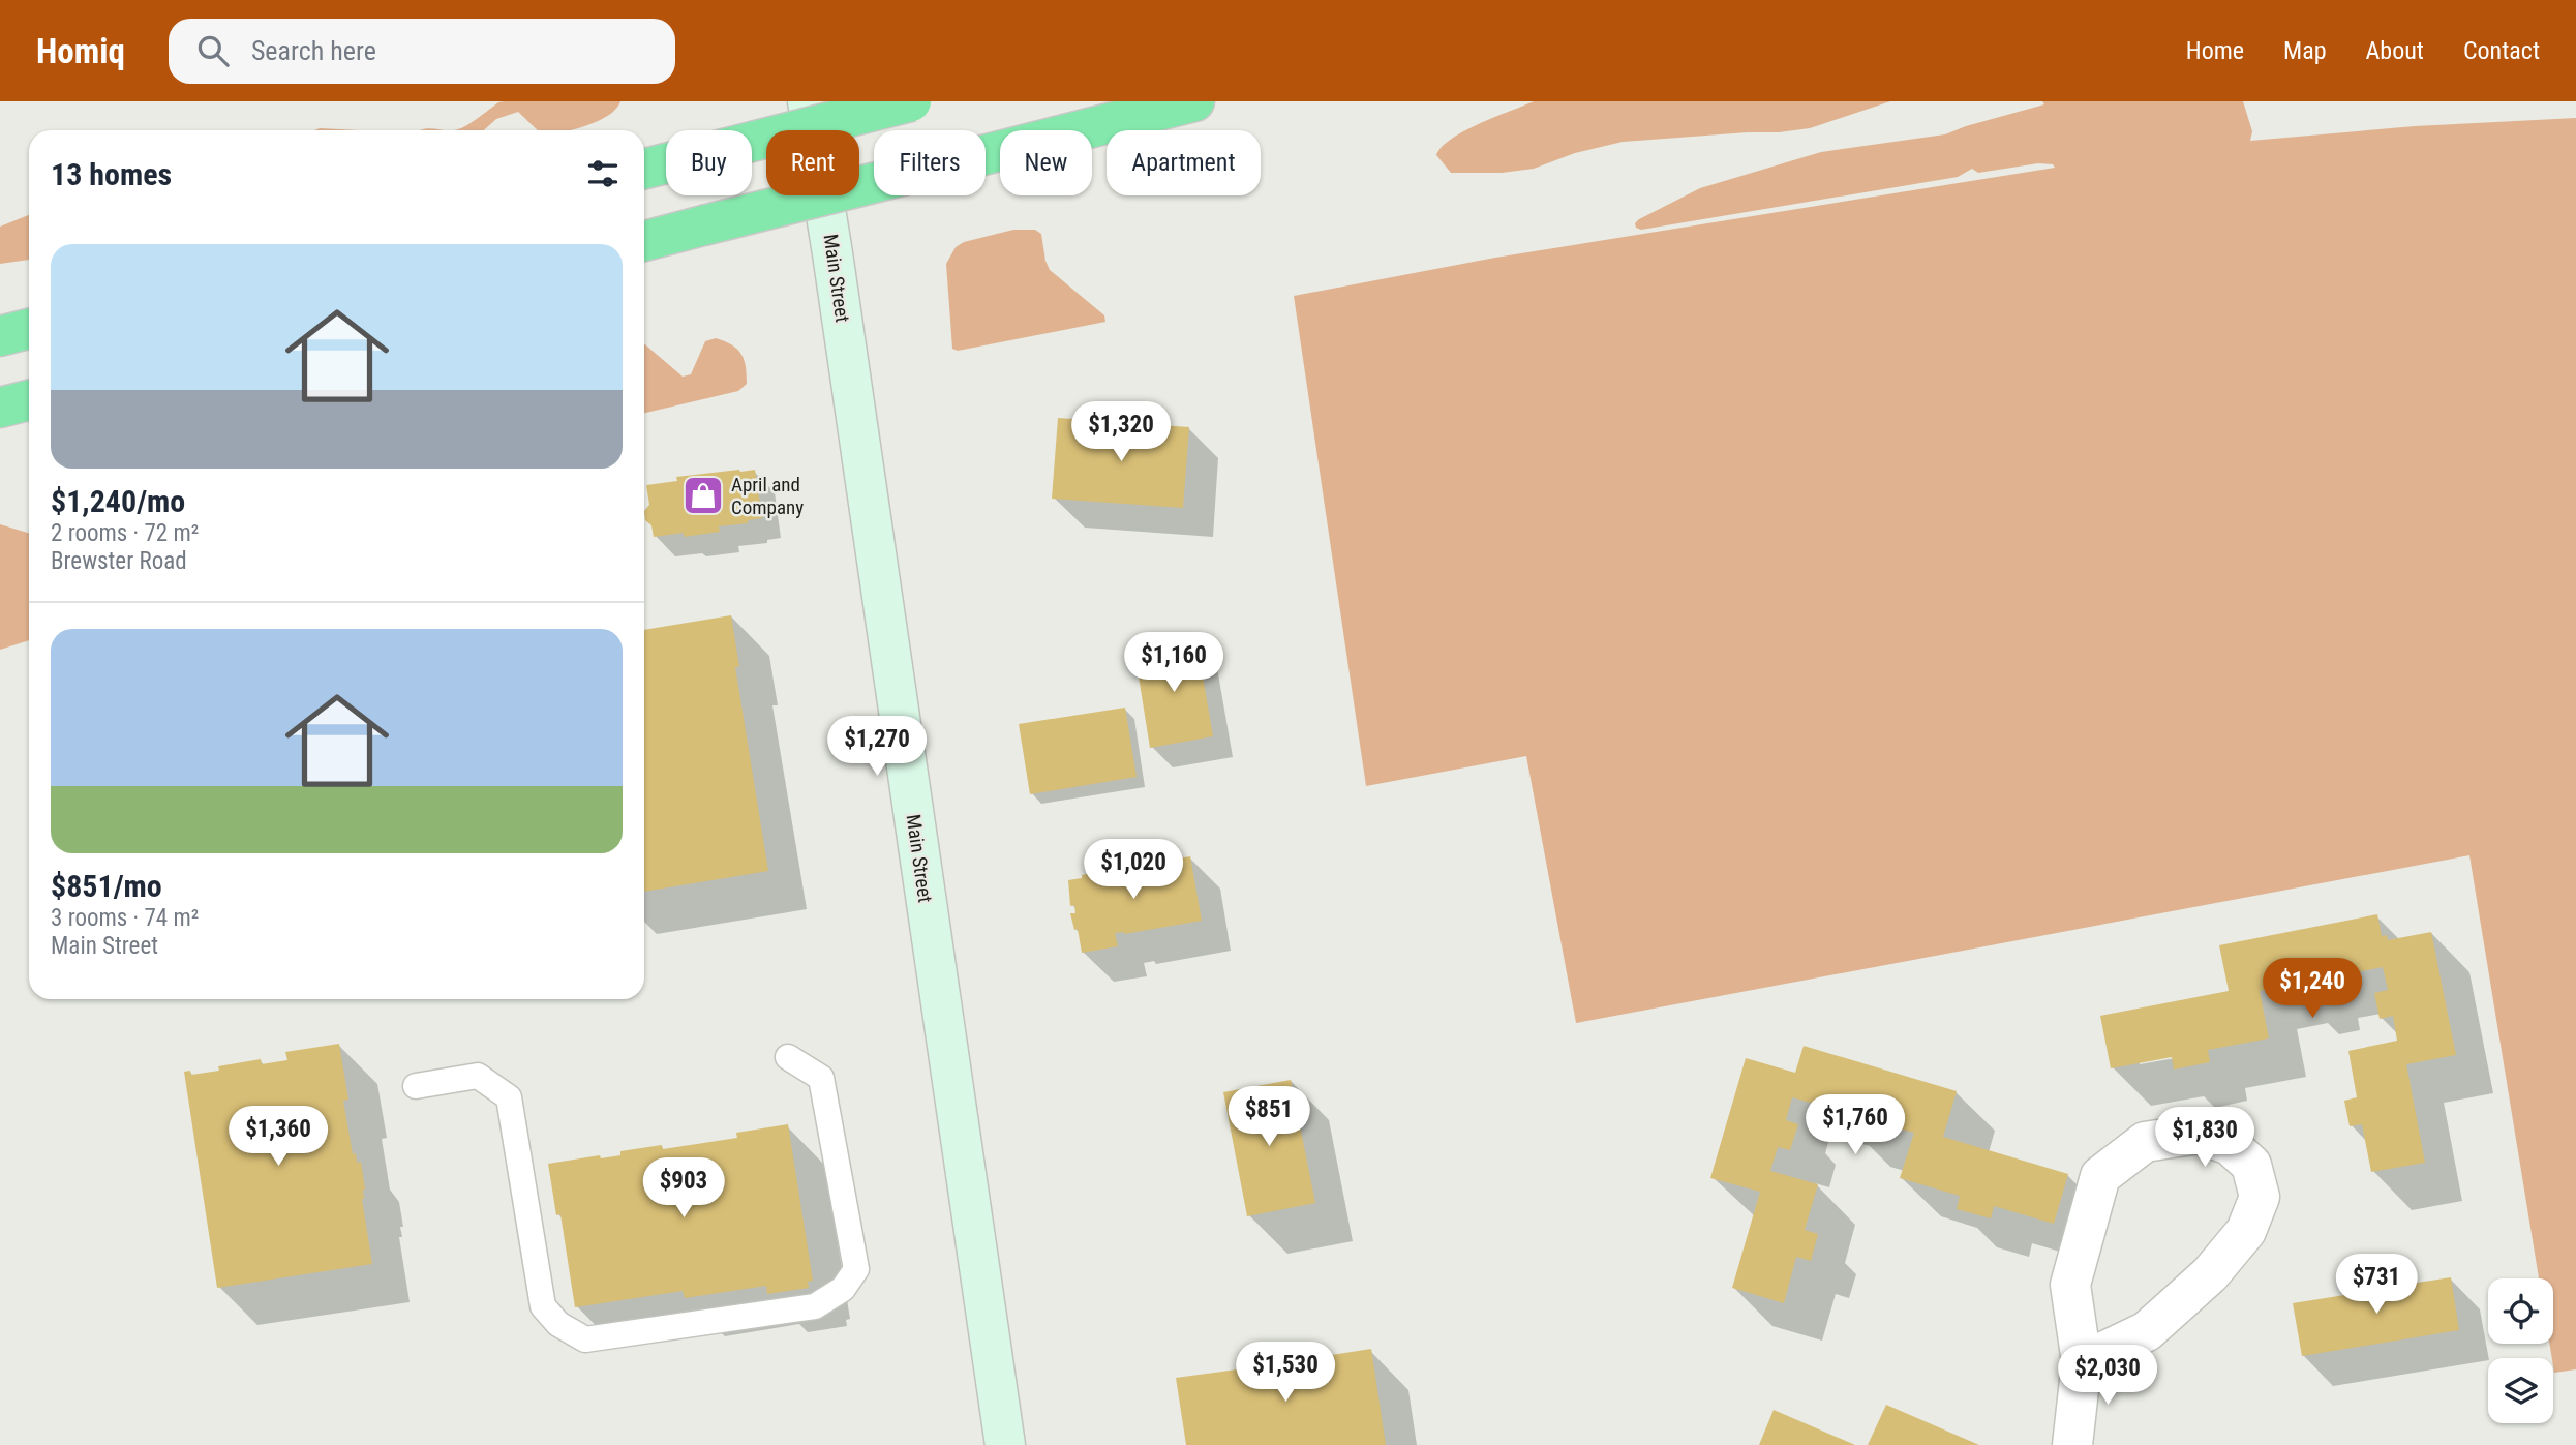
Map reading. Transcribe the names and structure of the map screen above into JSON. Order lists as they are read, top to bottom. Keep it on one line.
{"streets":{"main road":["Main Street"]},"places":{"shop":["April and Company"]},"page":{"header":"Homiq","search":"Search here","nav":["Home","Map","About","Contact"],"chip":["Buy","Rent","Filters","New","Apartment"],"heading":"13 homes","list":[{"name":"$1,240/mo","note":"2 rooms · 72 m² · Brewster Road"},{"name":"$851/mo","note":"3 rooms · 74 m² · Main Street"}],"price":["$1,320","$1,160","$1,270","$1,020","$1,240","$851","$1,760","$1,360","$1,830","$903","$731","$1,530","$2,030"]}}
